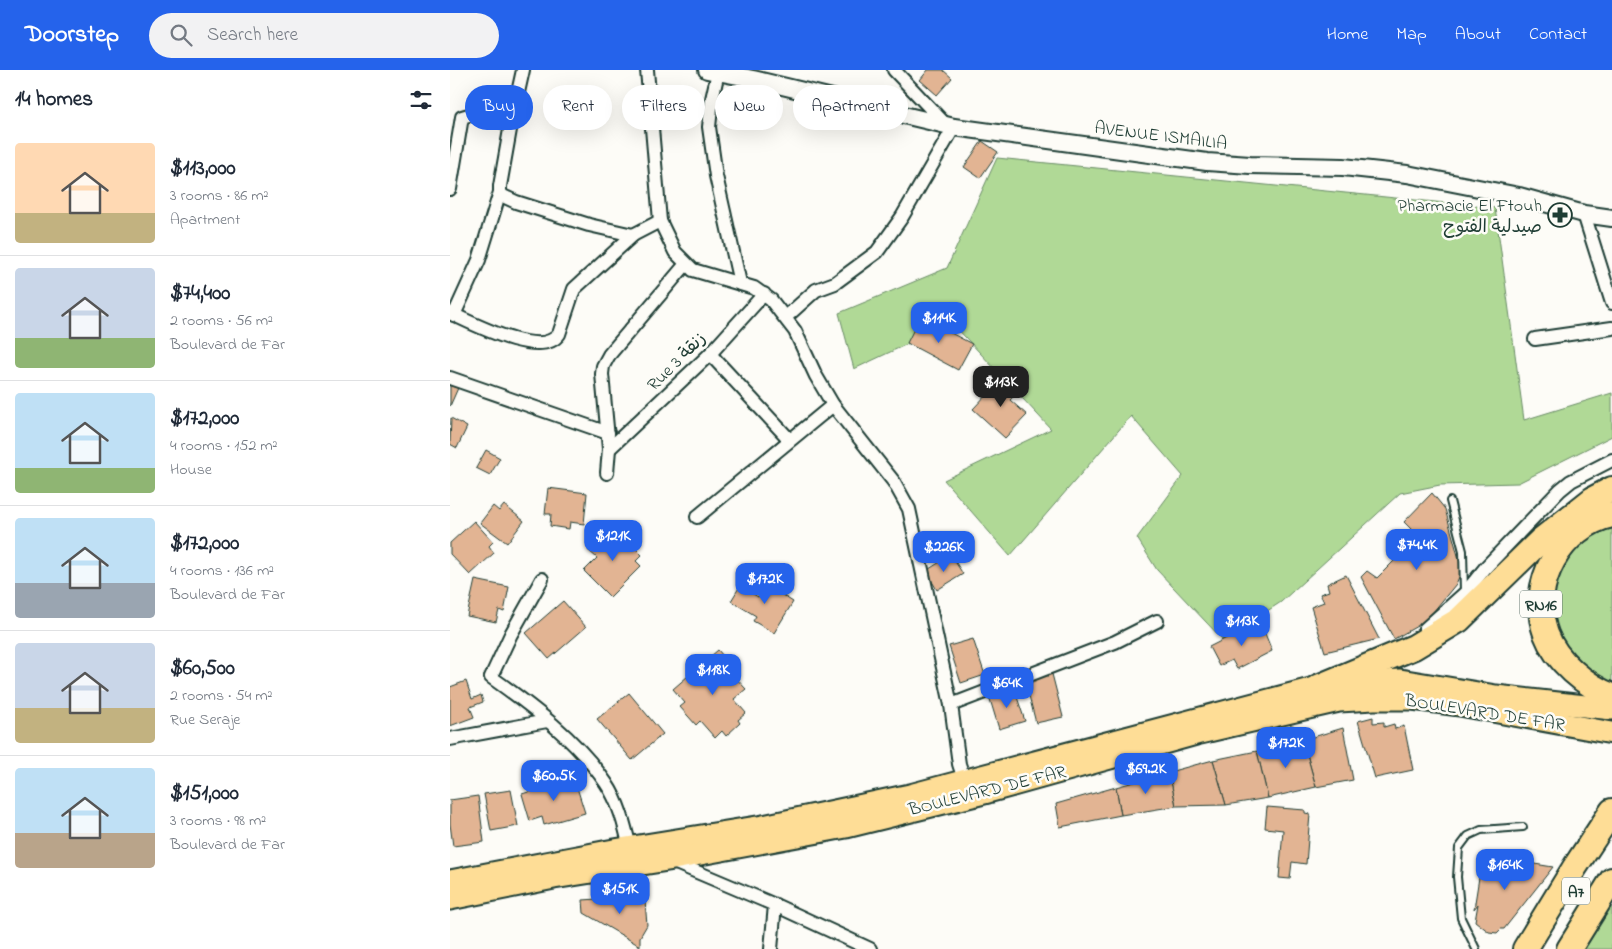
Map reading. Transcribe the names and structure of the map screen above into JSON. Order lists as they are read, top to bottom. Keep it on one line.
{"streets":{"highway":["RN16","BOULEVARD DE FAR","A7"],"street":["AVENUE ISMAILIA","Rue 3 زنقة"]},"places":{"pharmacy":["Pharmacie El Ftouh صيدلية الفتوح"]},"page":{"header":"Doorstep","search":"Search here","nav":["Home","Map","About","Contact"],"heading":"14 homes","chip":["Buy","Rent","Filters","New","Apartment"],"list":[{"name":"$113,000","note":"3 rooms · 86 m² · Apartment"},{"name":"$74,400","note":"2 rooms · 56 m² · Boulevard de Far"},{"name":"$172,000","note":"4 rooms · 152 m² · House"},{"name":"$172,000","note":"4 rooms · 136 m² · Boulevard de Far"},{"name":"$60,500","note":"2 rooms · 54 m² · Rue Seraje"},{"name":"$151,000","note":"3 rooms · 98 m² · Boulevard de Far"}],"price":["$114K","$113K","$121K","$74.4K","$226K","$172K","$113K","$118K","$64K","$172K","$69.2K","$60.5K","$164K","$151K"]}}
